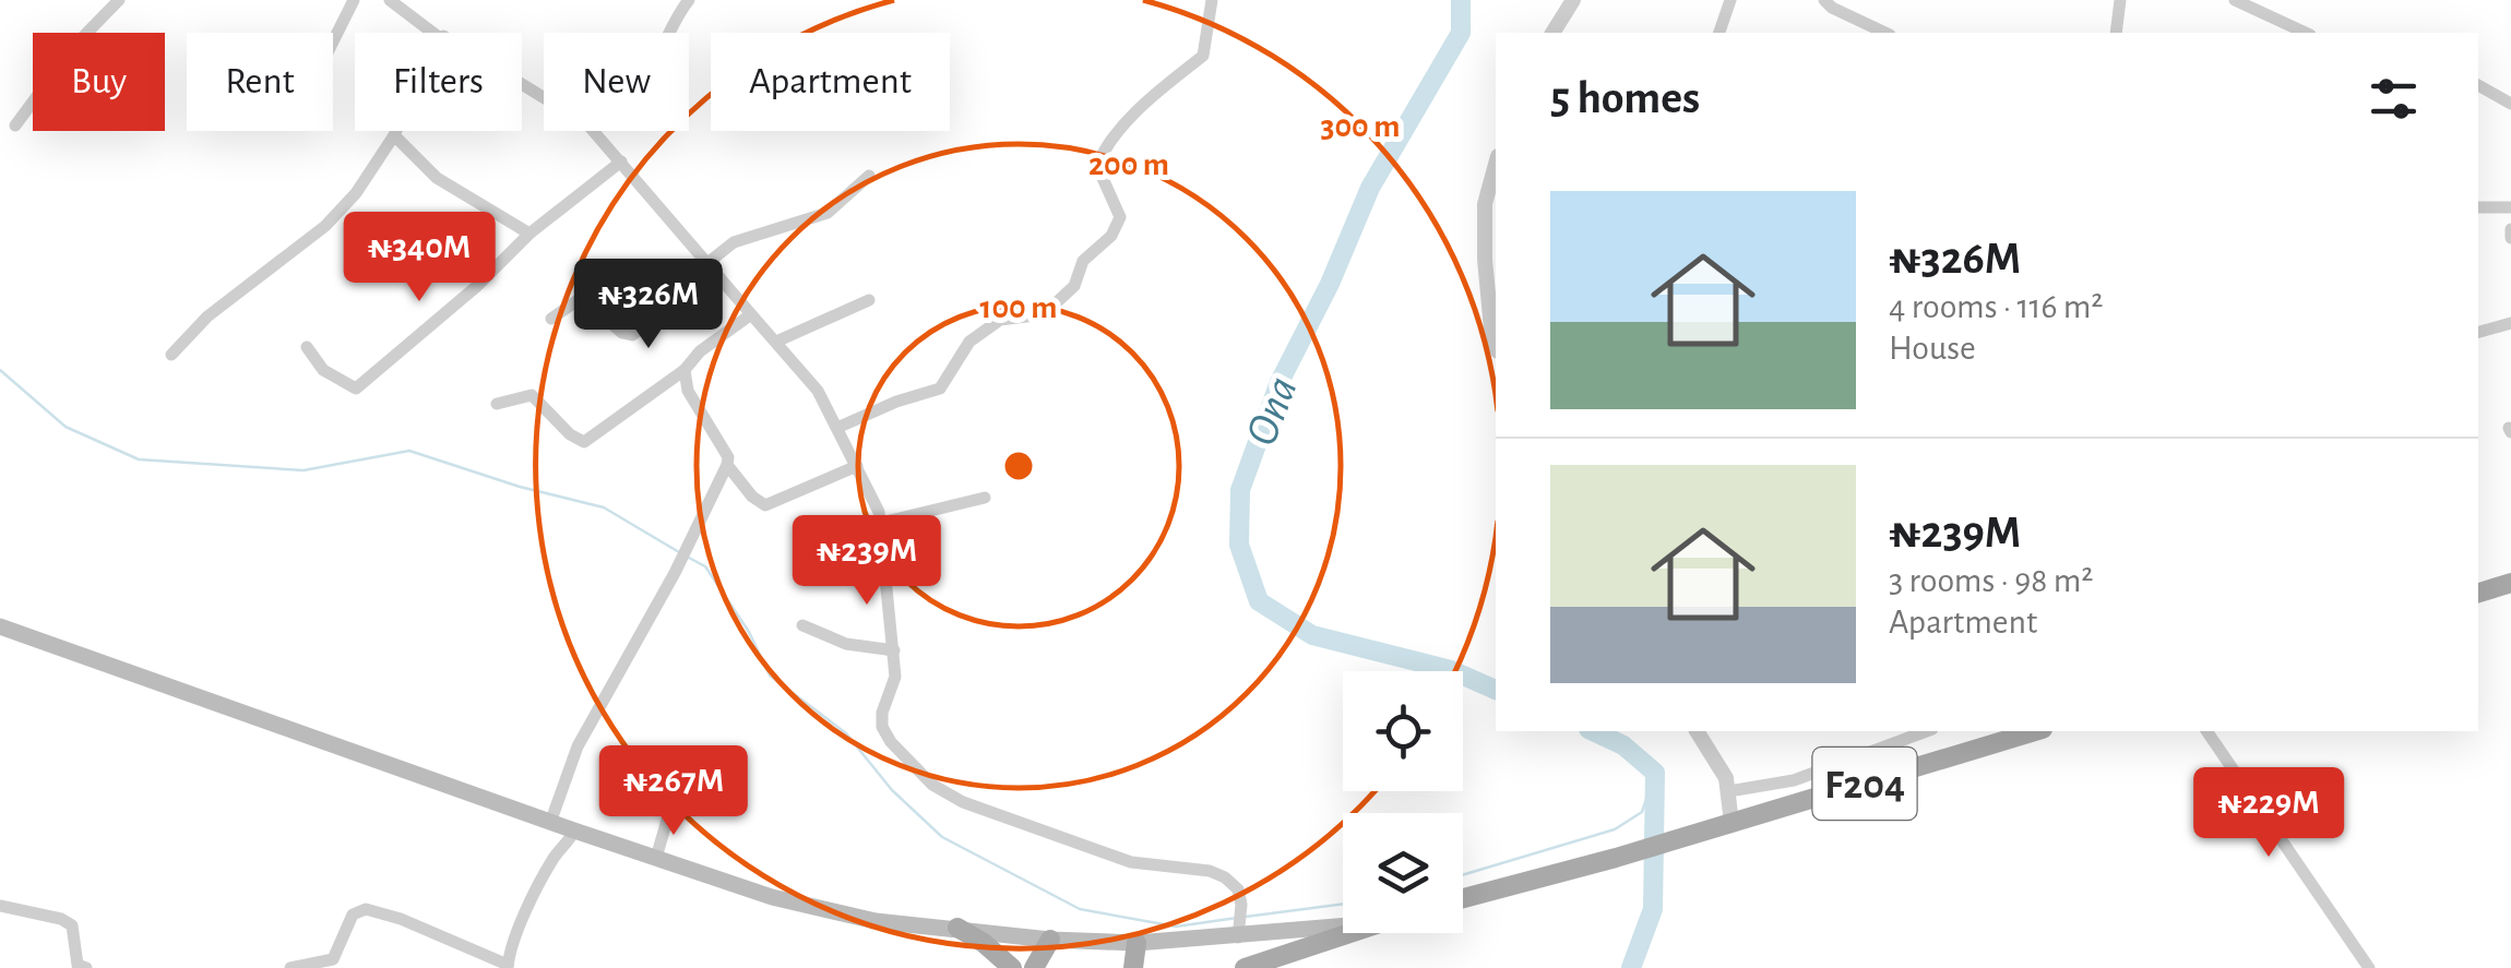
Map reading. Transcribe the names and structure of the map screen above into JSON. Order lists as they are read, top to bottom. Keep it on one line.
{"streets":{"main road":["F204"]},"water":["Ona"],"page":{"chip":["Buy","Rent","Filters","New","Apartment"],"heading":"5 homes","list":[{"name":"₦326M","note":"4 rooms · 116 m² · House"},{"name":"₦239M","note":"3 rooms · 98 m² · Apartment"}],"price":["₦340M","₦326M","₦239M","₦267M","₦229M"]},"rings":["300 m","200 m","100 m"]}
